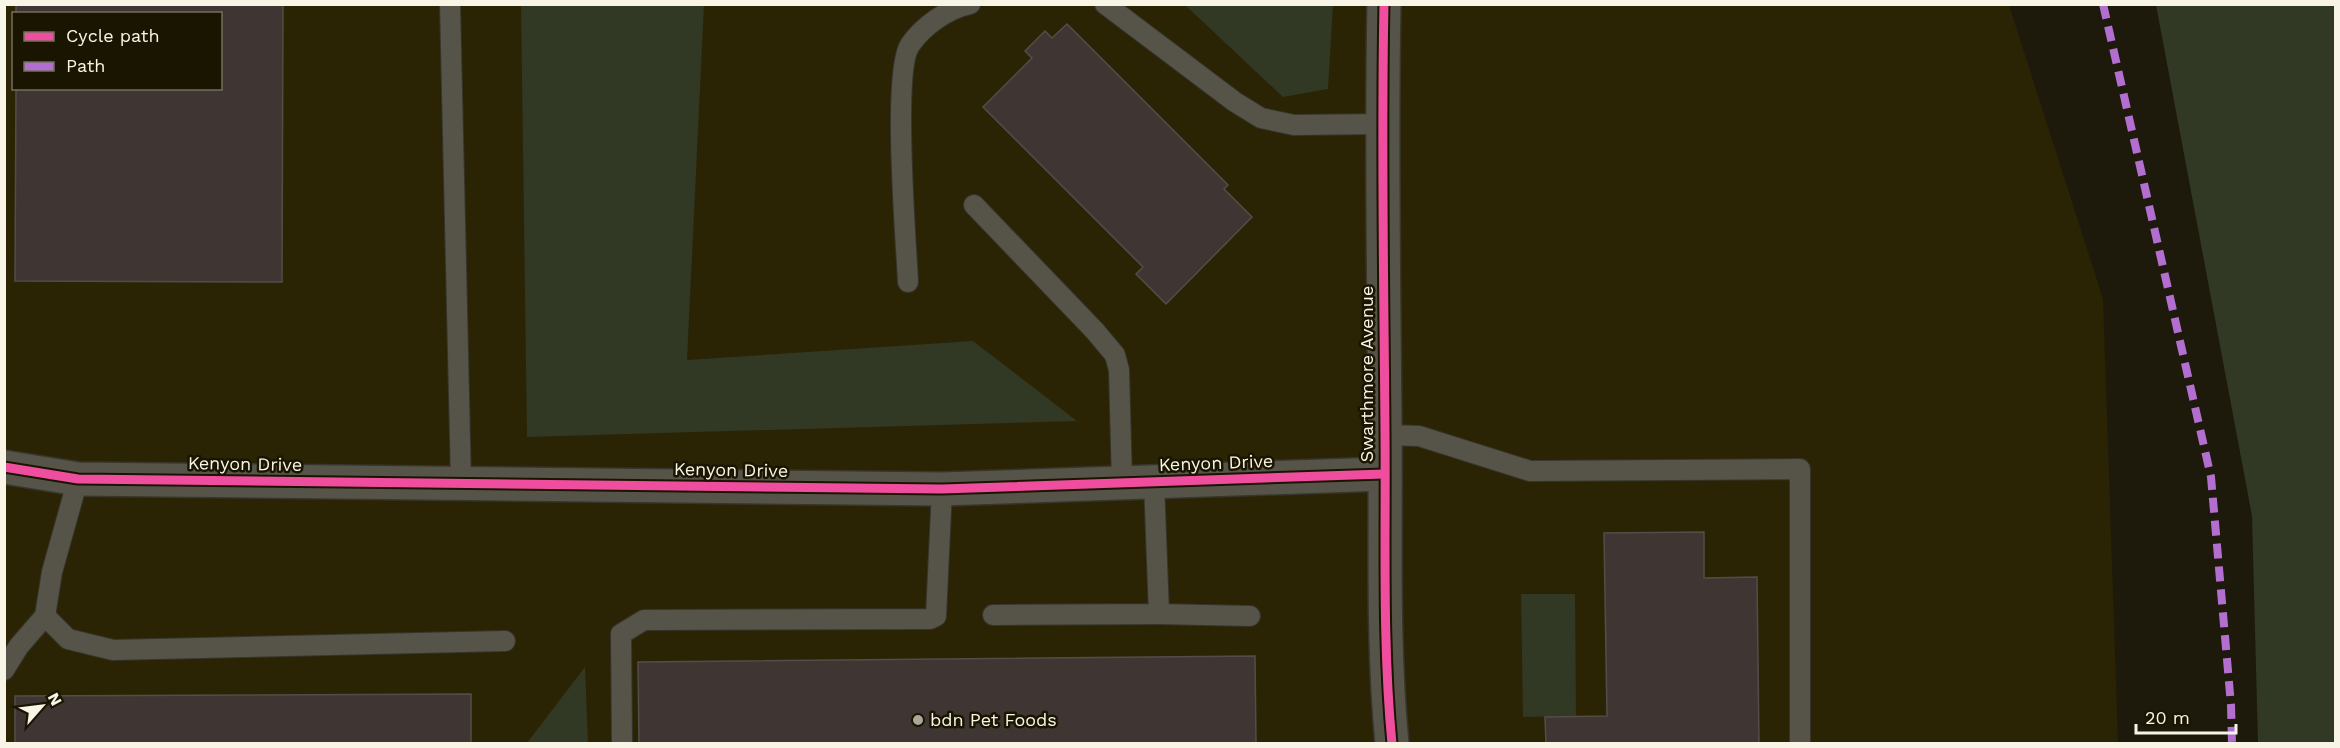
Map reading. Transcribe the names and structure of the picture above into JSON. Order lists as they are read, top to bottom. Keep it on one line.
{"streets":{"street":["Swarthmore Avenue","Kenyon Drive"]},"crossings":[["Swarthmore Avenue","Kenyon Drive"]],"places":["bdn Pet Foods"],"legend":["Cycle path","Path"],"scale_bar":"20 m","north":"top right"}
